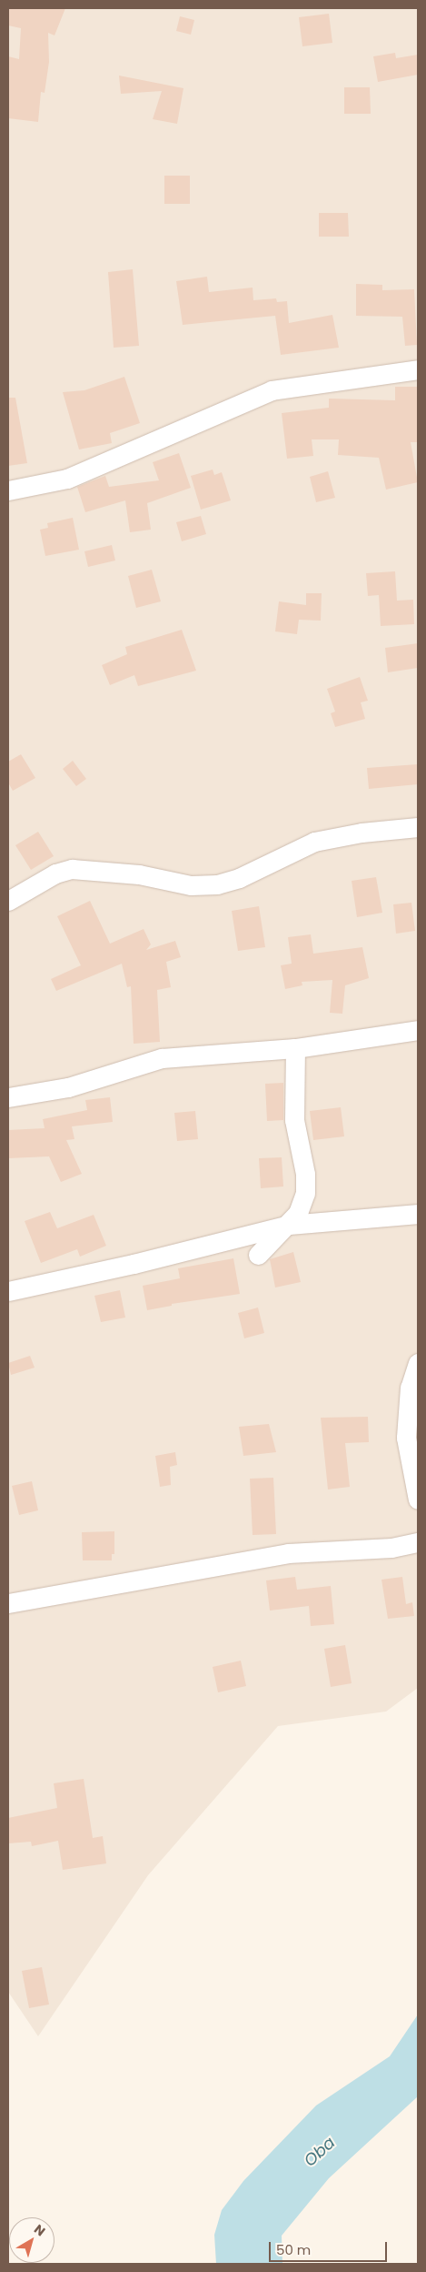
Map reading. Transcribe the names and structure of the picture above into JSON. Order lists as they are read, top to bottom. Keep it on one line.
{"water":["Oba"],"scale_bar":"50 m","north":"top right"}
